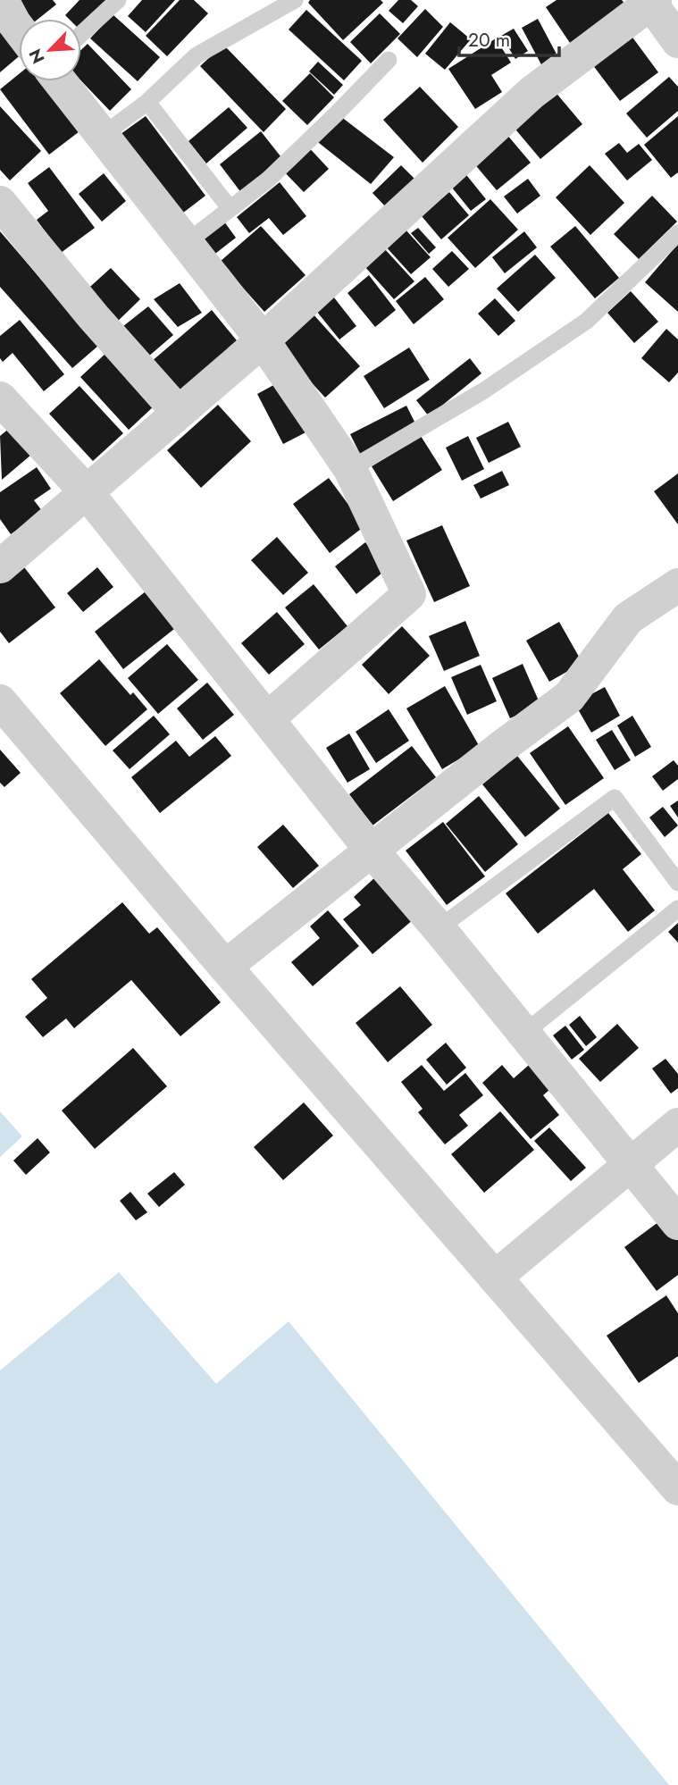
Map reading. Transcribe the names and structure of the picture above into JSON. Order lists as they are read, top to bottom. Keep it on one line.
{"scale_bar":"20 m","north":"bottom left"}
